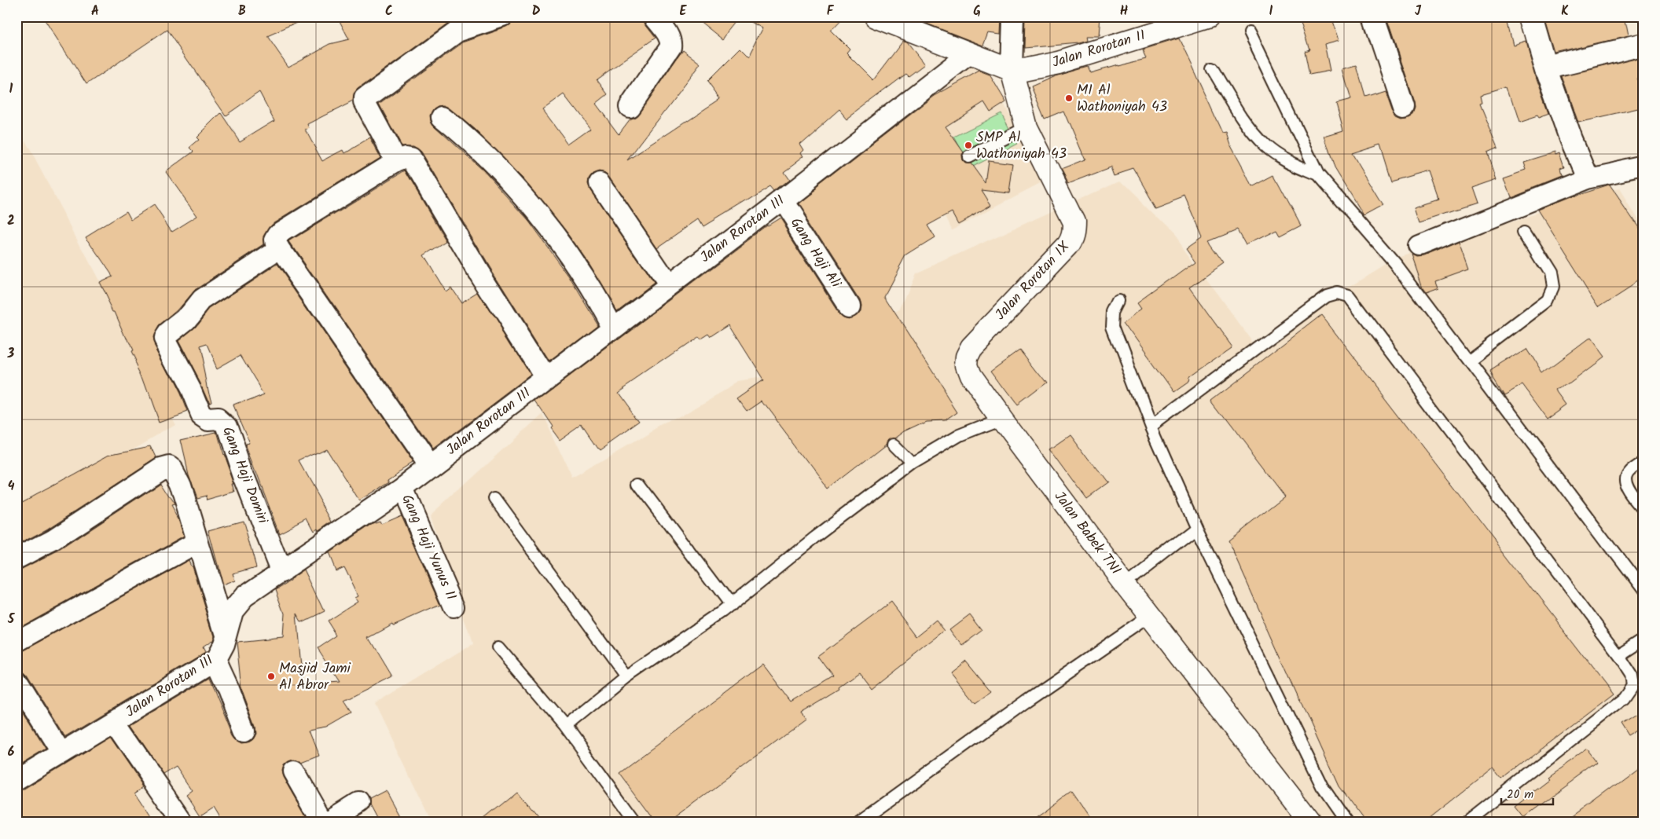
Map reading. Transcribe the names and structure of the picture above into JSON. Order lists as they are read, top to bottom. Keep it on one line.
{"streets":{"street":["Jalan Rorotan II","Jalan Rorotan III","Gang Haji Ali","Jalan Rorotan IX","Gang Haji Domiri","Jalan Babek TNI","Gang Haji Yunus II"]},"crossings":[["Jalan Rorotan II","Jalan Rorotan IX"],["Jalan Rorotan III","Gang Haji Ali"],["Jalan Rorotan III","Gang Haji Domiri"],["Jalan Rorotan III","Gang Haji Yunus II"],["Jalan Rorotan IX","Jalan Babek TNI"]],"places":["MI Al Wathoniyah 43","SMP Al Wathoniyah 43","Masjid Jami Al Abror"],"scale_bar":"20 m","grid":{"columns":["A","B","C","D","E","F","G","H","I","J","K"],"rows":["1","2","3","4","5","6"]}}
